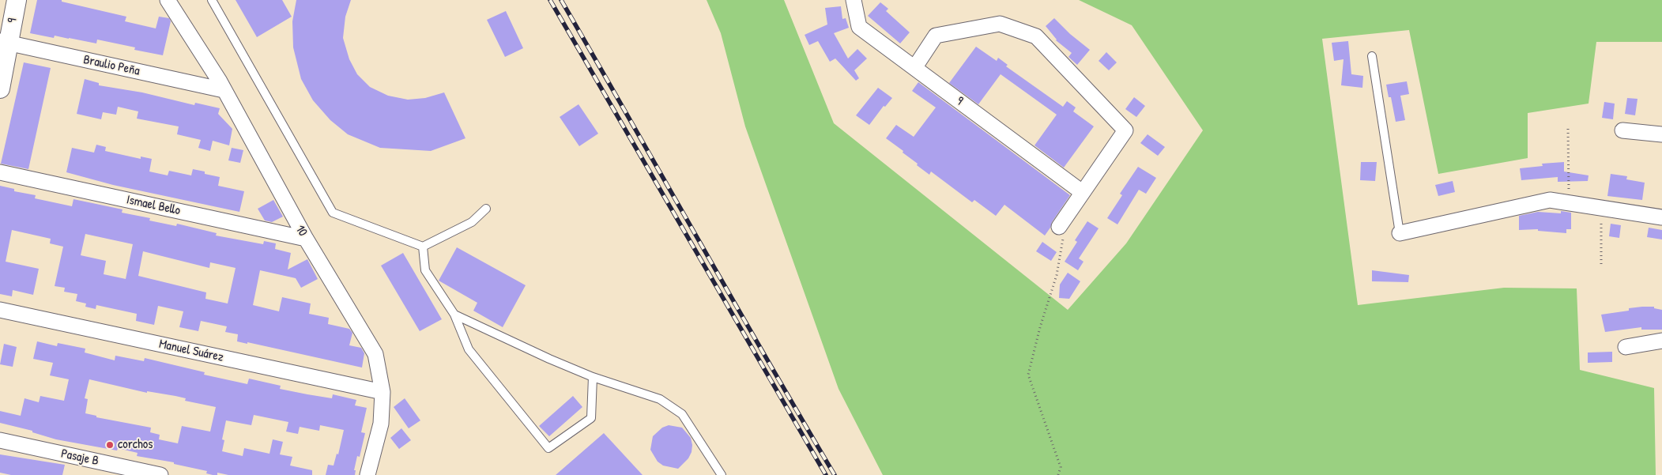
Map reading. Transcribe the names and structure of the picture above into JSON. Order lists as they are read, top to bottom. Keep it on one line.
{"streets":{"street":["9","Braulio Peña","Ismael Bello","10","Manuel Suárez","Pasaje B"]},"crossings":[["9","Braulio Peña"],["Braulio Peña","10"],["Ismael Bello","10"],["10","Manuel Suárez"]],"places":["corchos"]}
